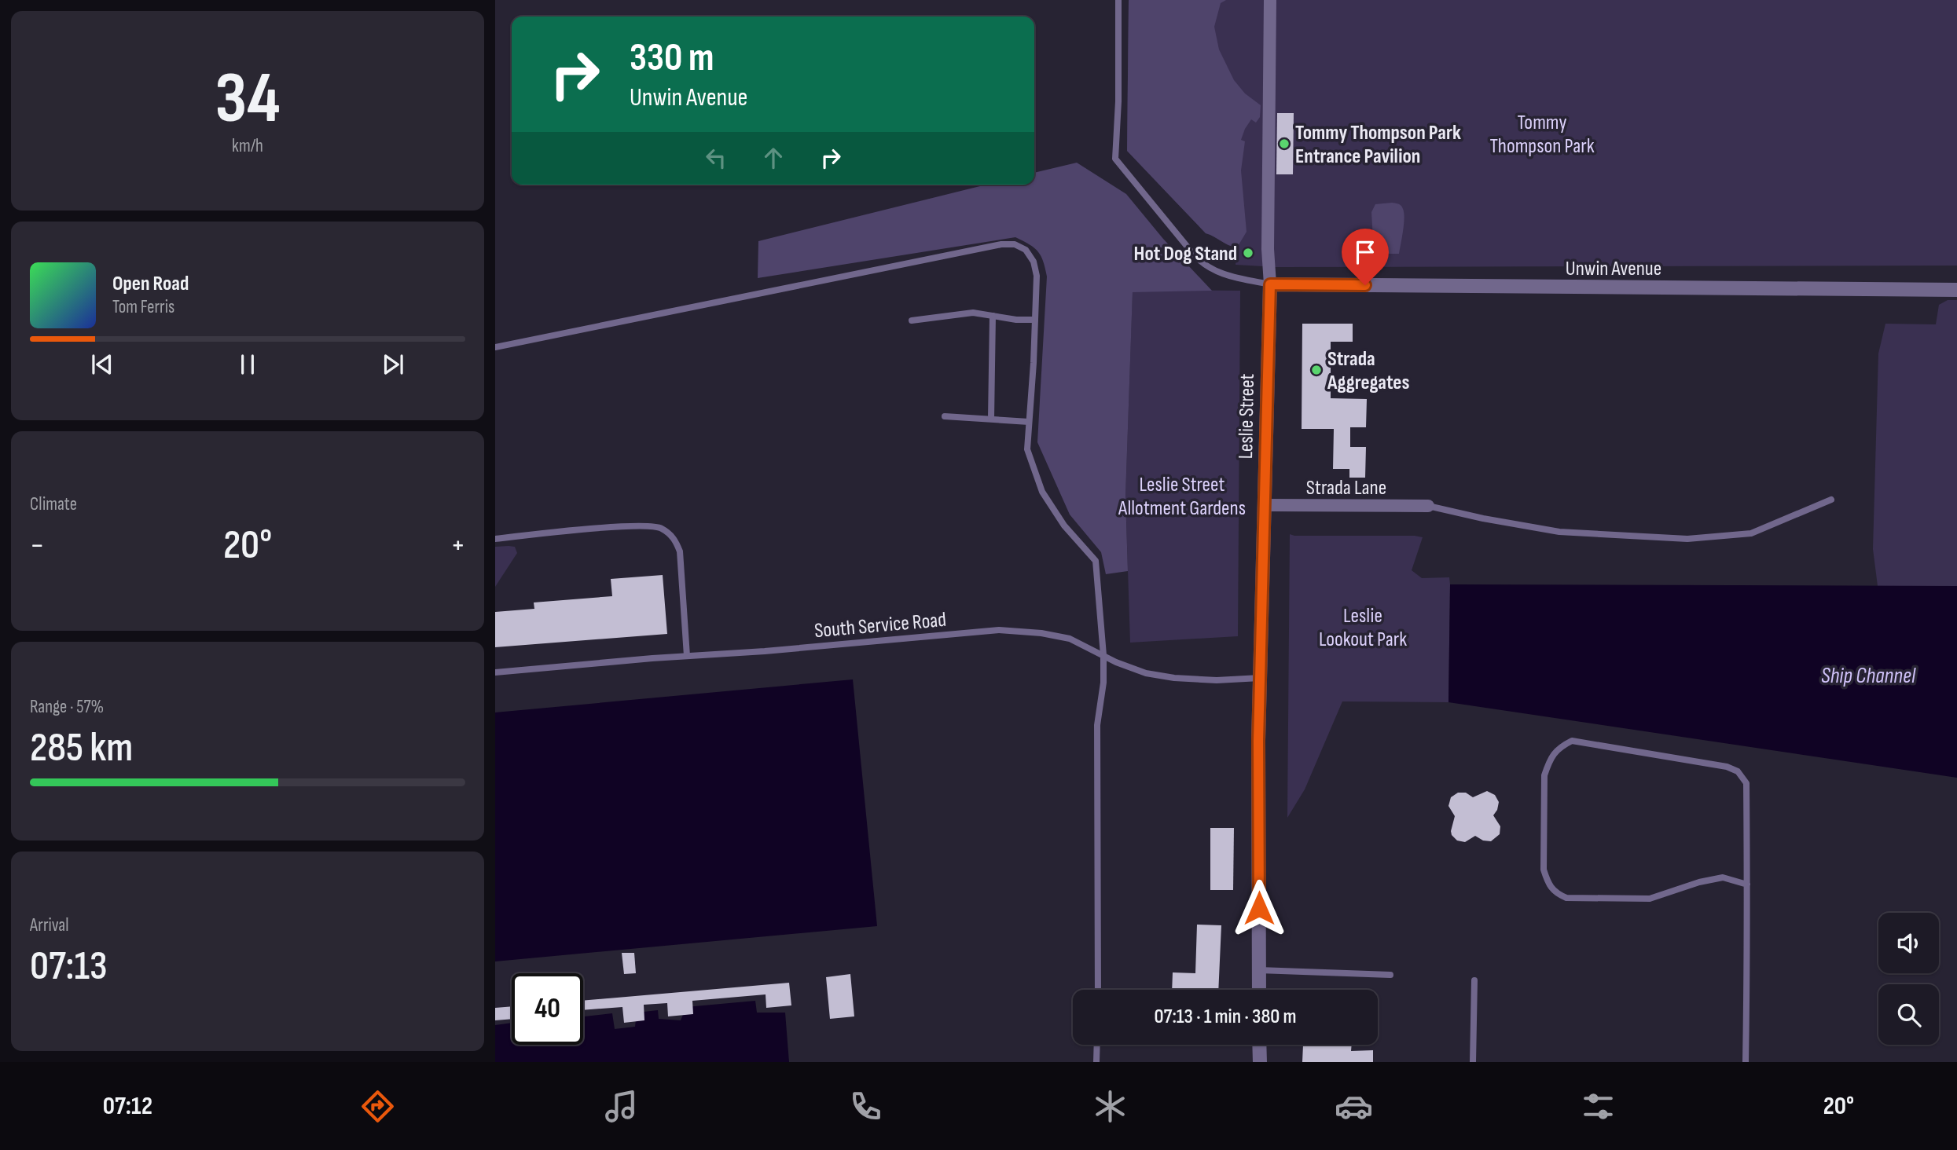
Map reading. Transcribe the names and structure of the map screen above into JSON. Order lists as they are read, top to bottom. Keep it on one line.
{"streets":{"street":["Unwin Avenue","Leslie Street","Strada Lane"],"lane":["South Service Road"]},"crossings":[["Unwin Avenue","Leslie Street"],["Leslie Street","Strada Lane"],["Leslie Street","South Service Road"]],"water":["Ship Channel"],"parks":["Tommy Thompson Park","Leslie Street Allotment Gardens","Leslie Lookout Park"],"places":["Tommy Thompson Park Entrance Pavilion","Hot Dog Stand","Strada Aggregates"],"page":{"tile":[["34","km/h"],"Climate",["Range · 57%","285 km"],["Arrival","07:13"]],"turn":["330 m","Unwin Avenue"],"song":["Open Road","Tom Ferris"],"heat":["−","20°","+"],"limit":"40","trip":"07:13 · 1 min · 380 m","tabs":["07:12","20°"]}}
